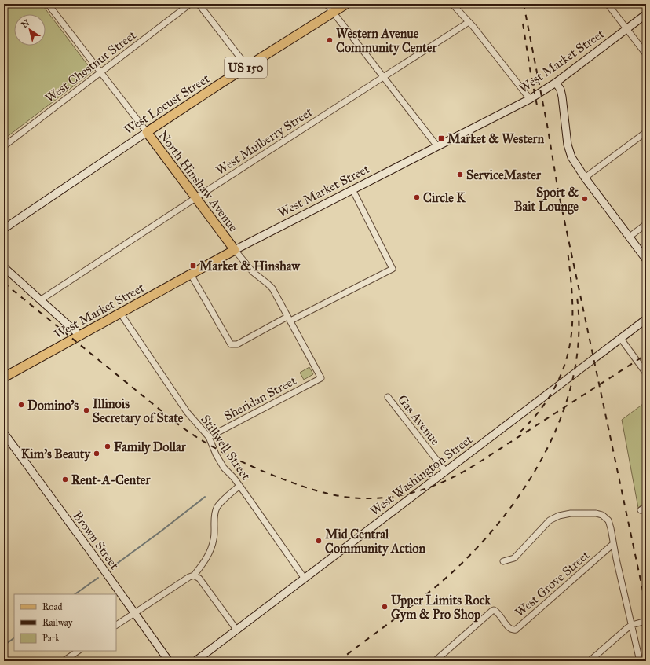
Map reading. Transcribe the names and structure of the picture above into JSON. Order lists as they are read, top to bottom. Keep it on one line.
{"streets":{"main road":["West Market Street","US 150","West Locust Street","North Hinshaw Avenue"],"street":["West Chestnut Street","West Mulberry Street","Sheridan Street","Gas Avenue","Stillwell Street","West Washington Street","Brown Street","West Grove Street"]},"crossings":[["West Market Street","North Hinshaw Avenue"],["West Market Street","Stillwell Street"],["West Chestnut Street","North Hinshaw Avenue"],["West Locust Street","North Hinshaw Avenue"],["West Mulberry Street","North Hinshaw Avenue"],["North Hinshaw Avenue","Sheridan Street"],["Sheridan Street","Stillwell Street"],["Gas Avenue","West Washington Street"],["Stillwell Street","West Washington Street"]],"places":{"other":["Western Avenue Community Center","ServiceMaster","Circle K","Sport & Bait Lounge","Domino's","Illinois Secretary of State","Family Dollar","Kim's Beauty","Rent-A-Center","Mid Central Community Action","Upper Limits Rock Gym & Pro Shop"],"transit":["Market & Western","Market & Hinshaw"]},"legend":["Road","Railway","Park"],"north":"top left"}
